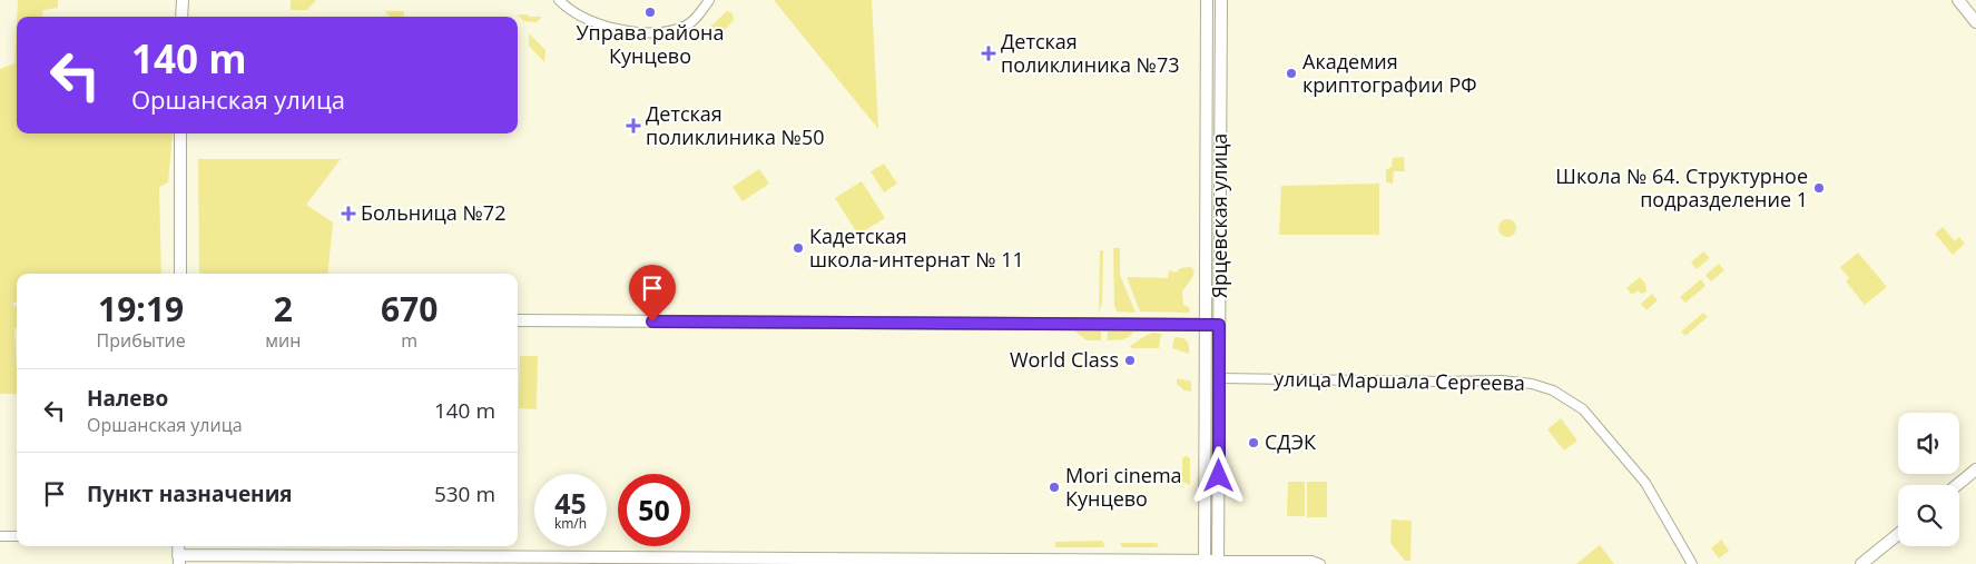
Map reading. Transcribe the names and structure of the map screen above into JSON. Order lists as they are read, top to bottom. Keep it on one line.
{"streets":{"street":["Ярцевская улица","улица Маршала Сергеева"]},"crossings":[["Ярцевская улица","улица Маршала Сергеева"]],"places":{"other":["Управа района Кунцево","Академия криптографии РФ","Школа № 64. Структурное подразделение 1","Кадетская школа-интернат № 11","World Class","СДЭК","Mori cinema Кунцево"],"health":["Детская поликлиника №73","Детская поликлиника №50","Больница №72"]},"page":{"turn":["140 m","Оршанская улица"],"eta":["19:19","Прибытие","2","мин","670","m"],"list":[{"name":"Налево","note":"Оршанская улица","value":"140 m"},{"name":"Пункт назначения","value":"530 m"}],"speed":"45 km/h","limit":"50"}}
